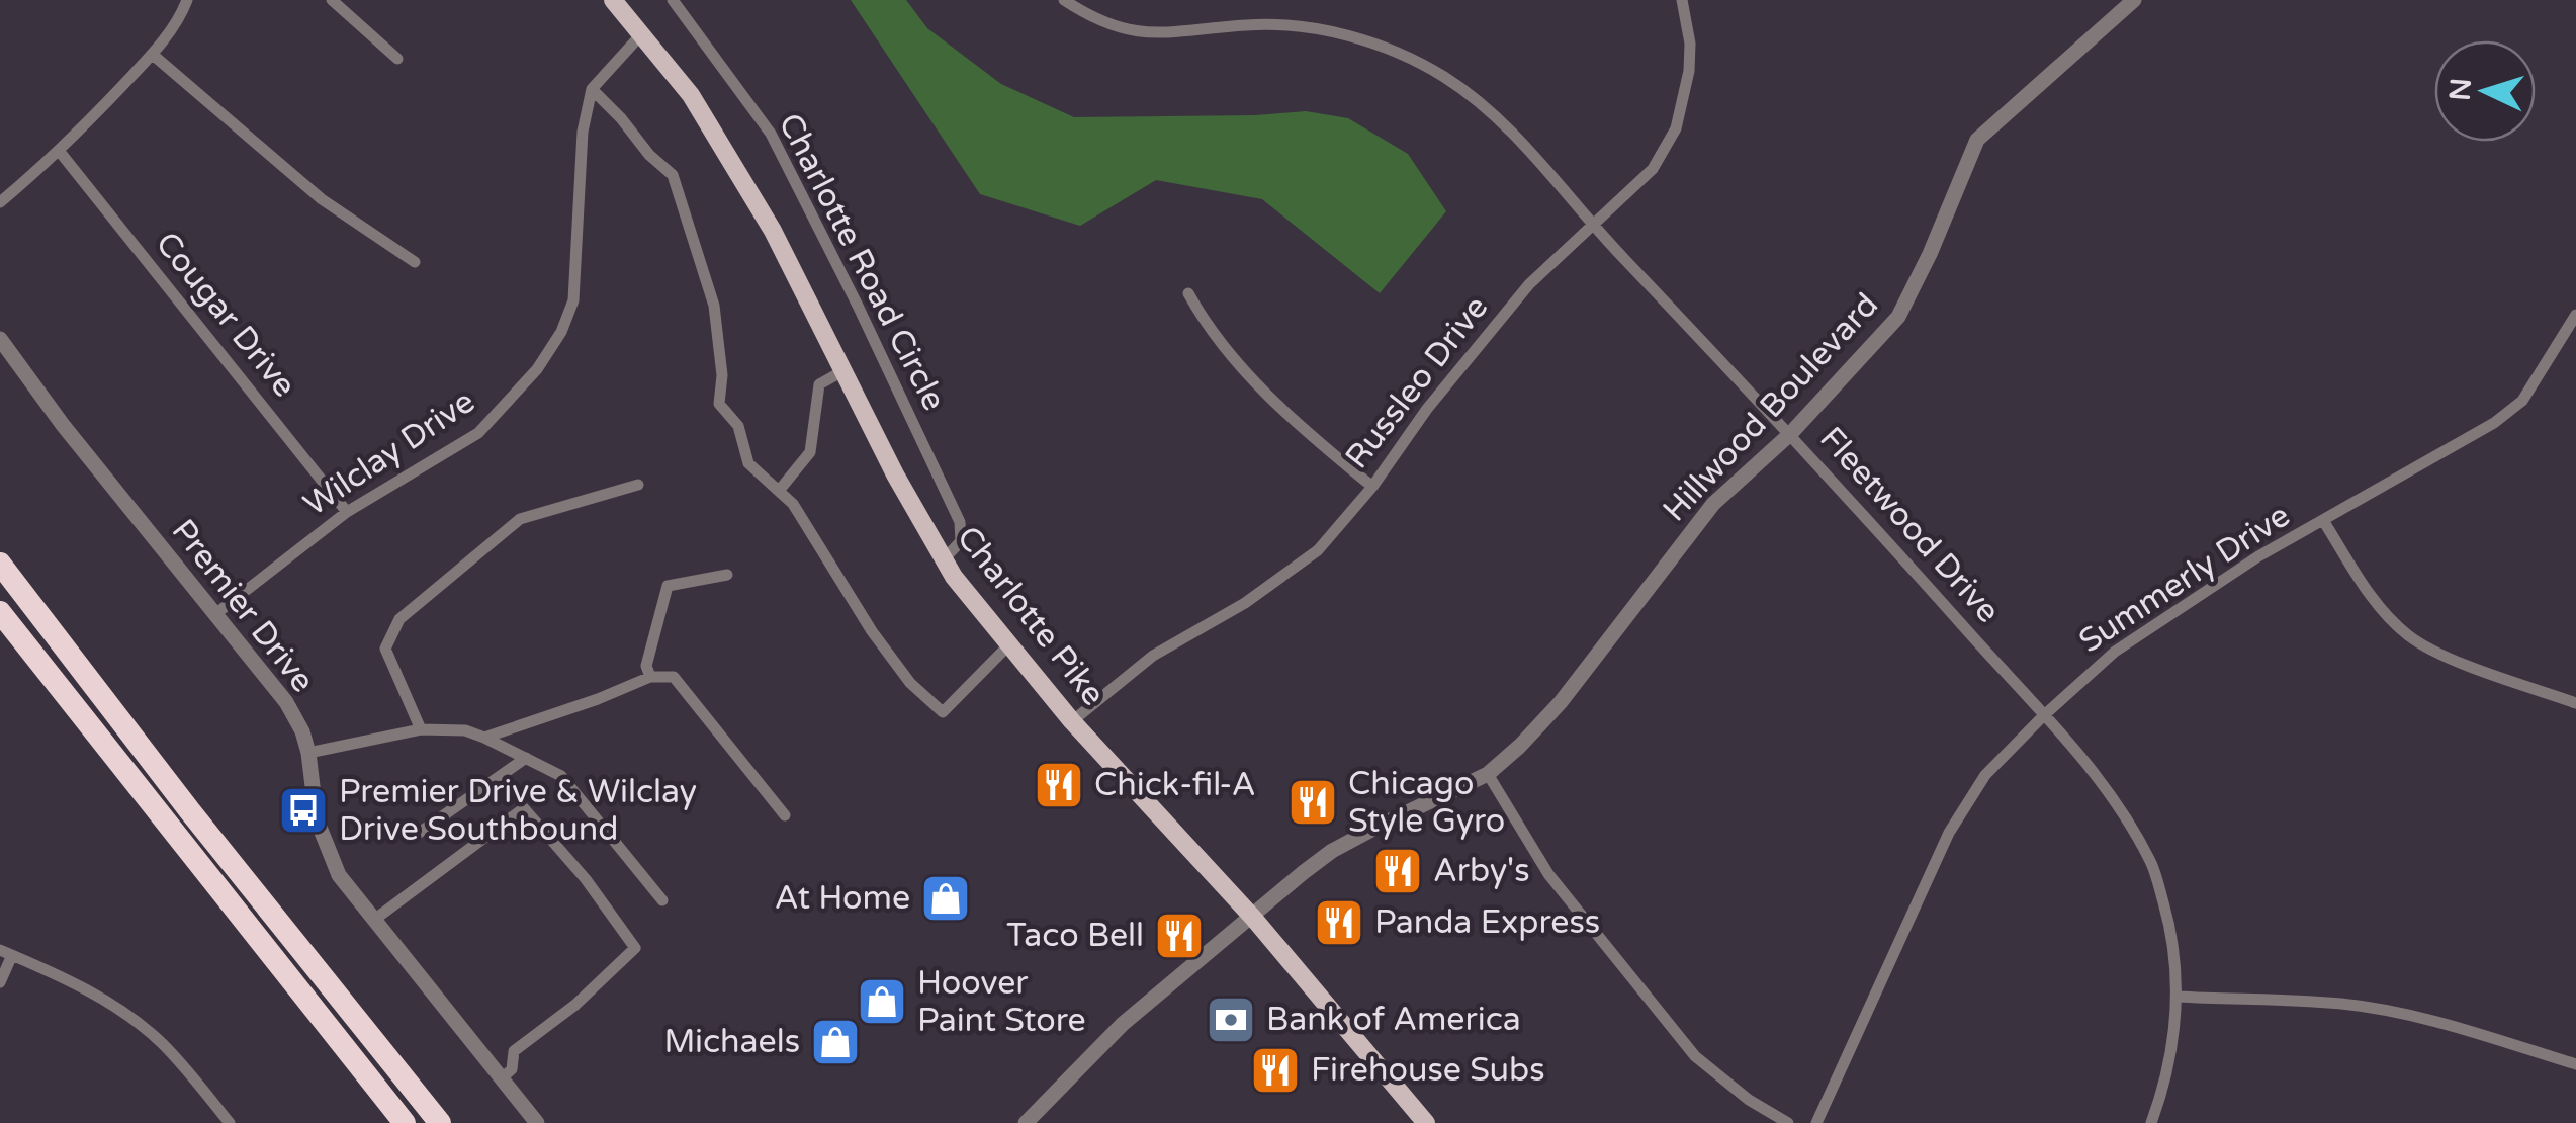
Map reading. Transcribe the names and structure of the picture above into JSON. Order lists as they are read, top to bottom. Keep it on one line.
{"streets":{"main road":["Charlotte Pike"],"street":["Charlotte Road Circle","Cougar Drive","Russleo Drive","Hillwood Boulevard","Wilclay Drive","Fleetwood Drive","Summerly Drive","Premier Drive"]},"crossings":[["Charlotte Road Circle","Charlotte Pike"],["Cougar Drive","Wilclay Drive"],["Russleo Drive","Fleetwood Drive"],["Russleo Drive","Charlotte Pike"],["Hillwood Boulevard","Fleetwood Drive"],["Hillwood Boulevard","Charlotte Pike"],["Wilclay Drive","Premier Drive"],["Fleetwood Drive","Summerly Drive"]],"places":{"restaurant":["Chick-fil-A","Chicago Style Gyro","Arby's","Panda Express","Taco Bell","Firehouse Subs"],"bus stop":["Premier Drive & Wilclay Drive Southbound"],"shop":["At Home","Hoover Paint Store","Michaels"],"bank":["Bank of America"]},"north":"left"}
